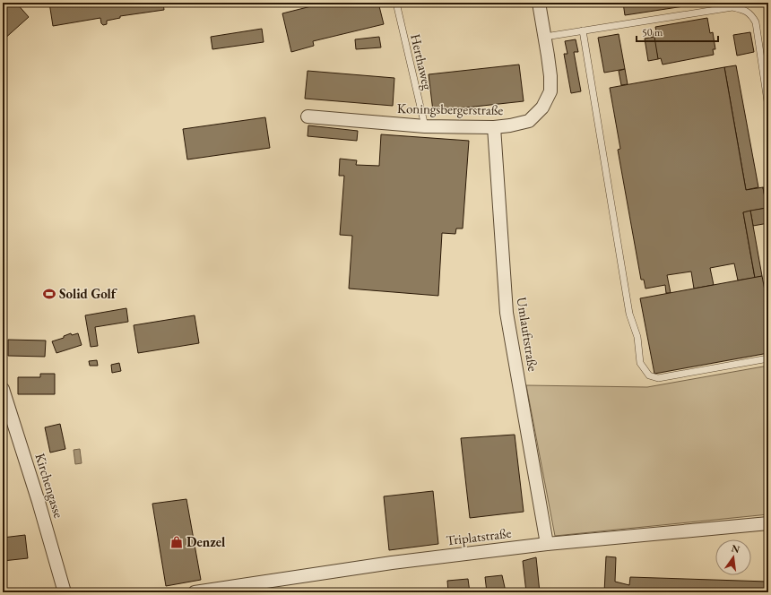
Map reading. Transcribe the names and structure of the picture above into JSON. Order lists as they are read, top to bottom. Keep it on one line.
{"streets":{"street":["Koningsbergerstraße","Umlauftstraße","Kirchengasse","Triplatstraße"],"lane":["Herthaweg"]},"crossings":[["Herthaweg","Koningsbergerstraße"],["Koningsbergerstraße","Umlauftstraße"],["Umlauftstraße","Triplatstraße"]],"places":{"sports":["Solid Golf"],"shop":["Denzel"]},"scale_bar":"50 m","north":"top"}
